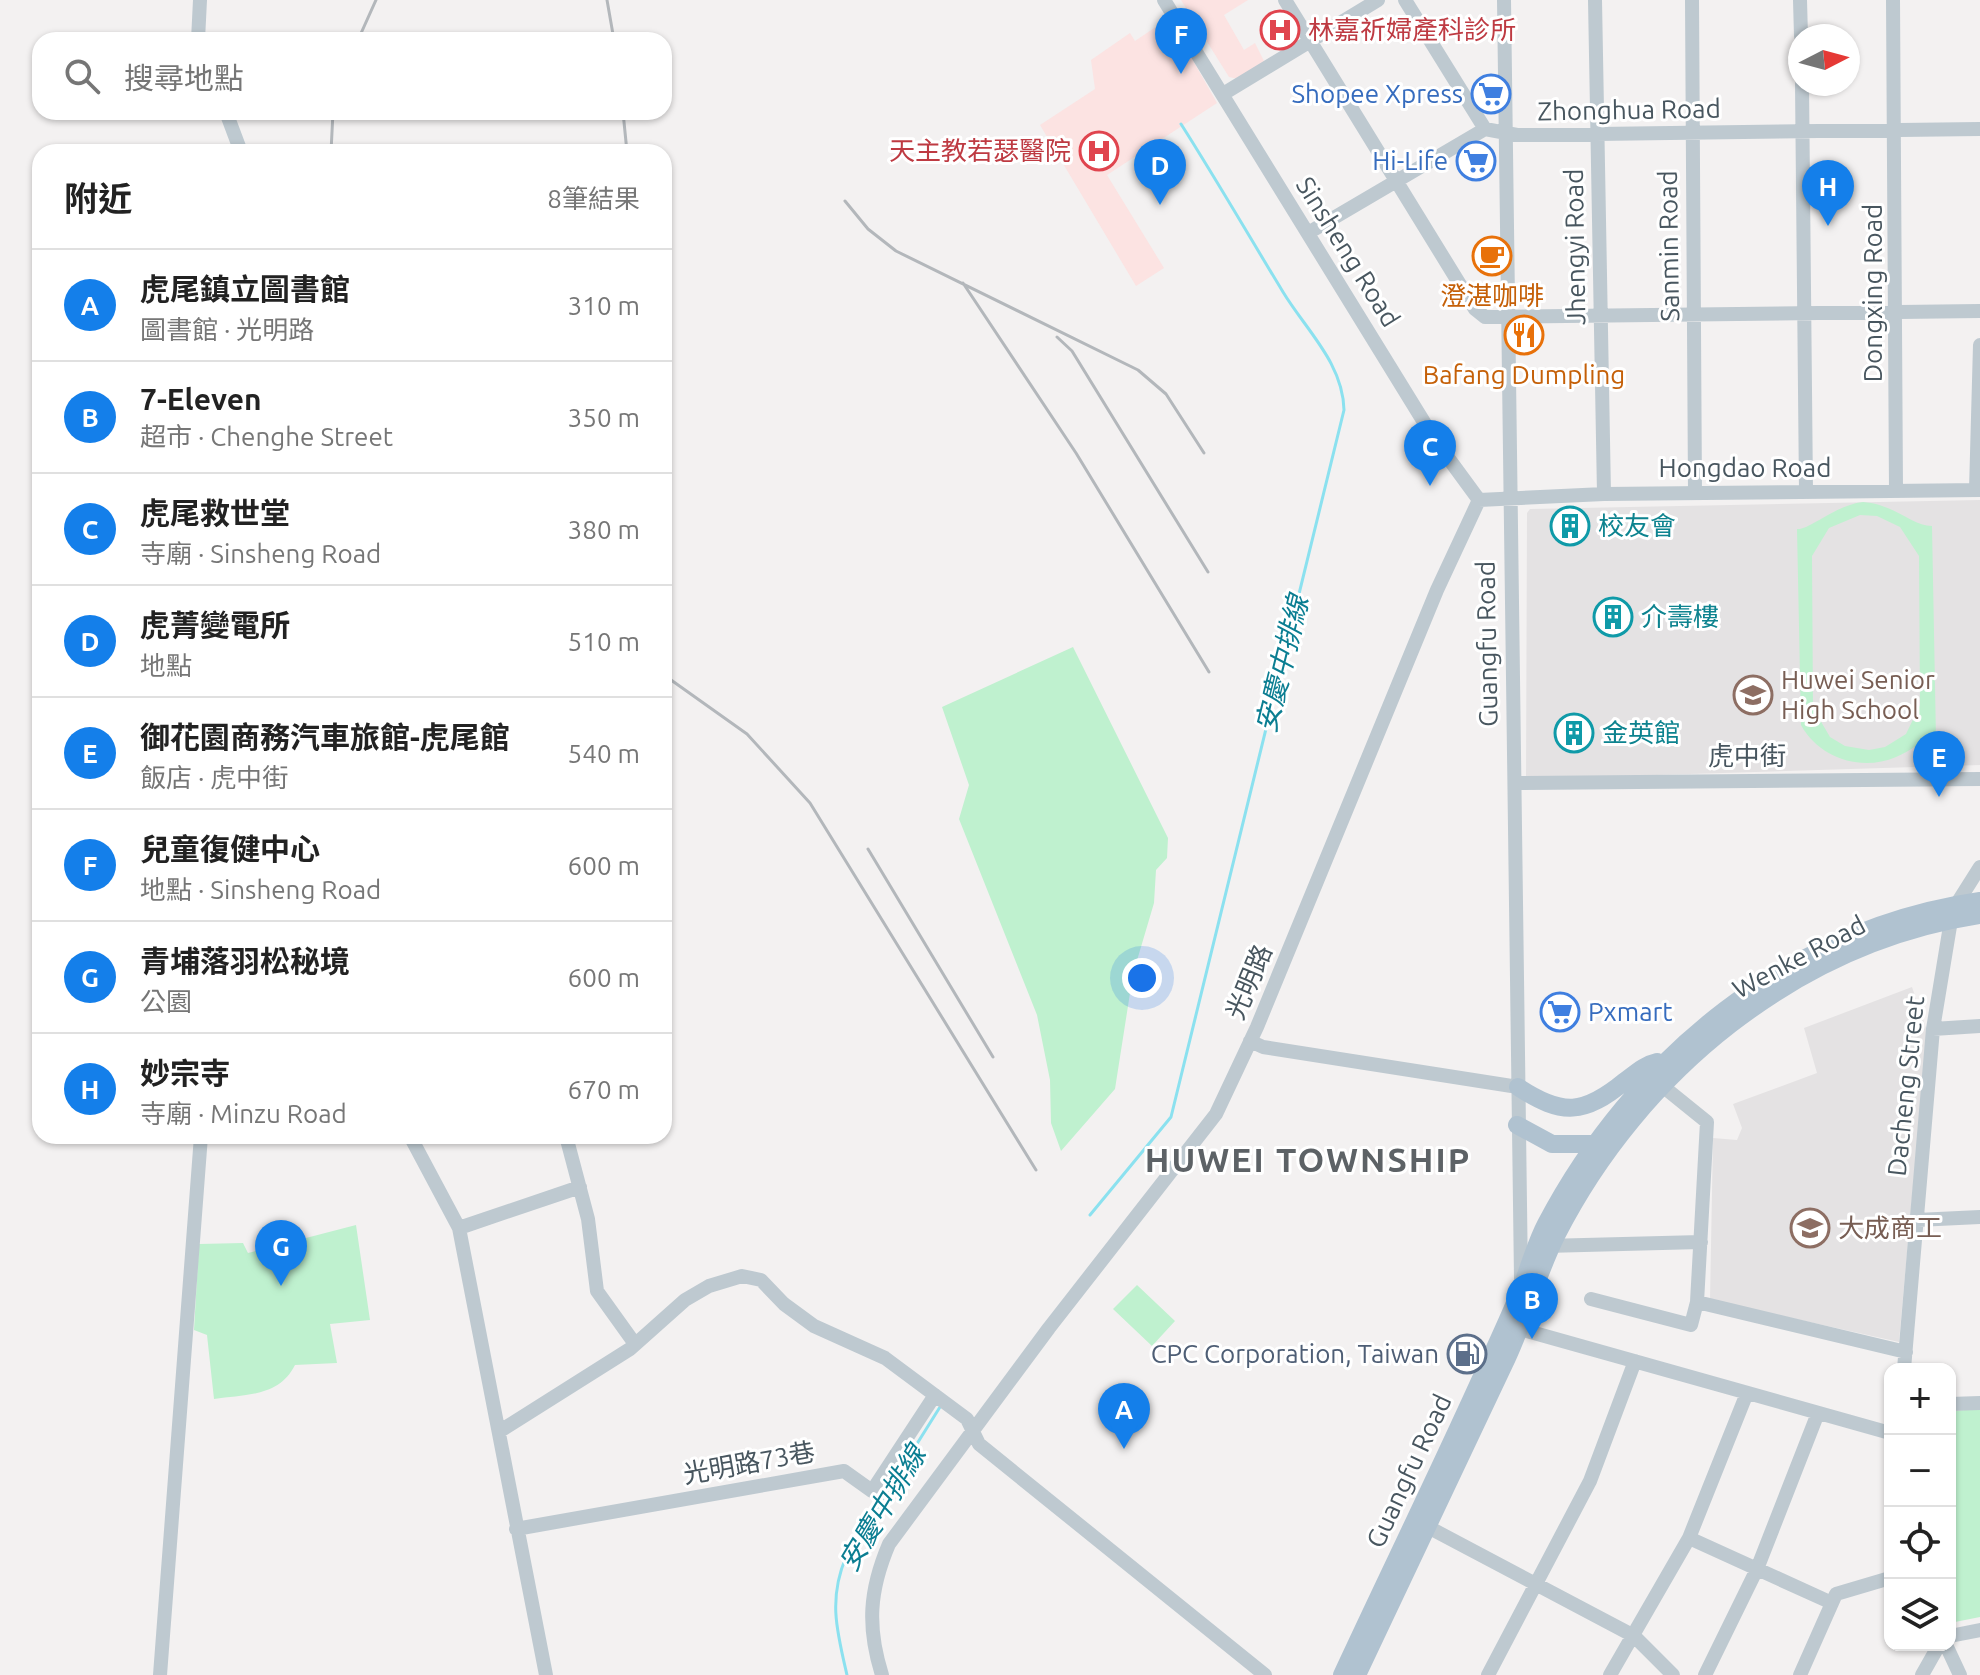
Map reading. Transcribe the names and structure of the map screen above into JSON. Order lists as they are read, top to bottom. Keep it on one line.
{"streets":{"main road":["Guangfu Road","Wenke Road"],"street":["Zhonghua Road","Sanmin Road","Jhengyi Road","Sinsheng Road","Dongxing Road","Hongdao Road","虎中街","光明路","Dacheng Street","光明路73巷"]},"crossings":[["Zhonghua Road","Sanmin Road"],["Zhonghua Road","Jhengyi Road"],["Zhonghua Road","Dongxing Road"],["Zhonghua Road","Guangfu Road"],["Sanmin Road","Hongdao Road"],["Jhengyi Road","Hongdao Road"],["Sinsheng Road","光明路"],["Dongxing Road","Hongdao Road"],["Hongdao Road","Guangfu Road"],["Guangfu Road","虎中街"],["Guangfu Road","Wenke Road"],["Wenke Road","Dacheng Street"]],"districts":["HUWEI TOWNSHIP"],"water":["安慶中排線"],"places":{"hospital":["林嘉祈婦產科診所","天主教若瑟醫院"],"supermarket":["Shopee Xpress","Hi-Life","Pxmart"],"cafe":["澄湛咖啡"],"restaurant":["Bafang Dumpling"],"building":["校友會","介壽樓","金英館"],"school or university":["Huwei Senior High School","大成商工"],"fuel station":["CPC Corporation, Taiwan"]},"north":"right","page":{"pins":["F","D","H","C","E","G","B","A"],"search":"搜尋地點","heading":["附近","8筆結果"],"list":[{"mark":"A","name":"虎尾鎮立圖書館","note":"圖書館 · 光明路","value":"310 m"},{"mark":"B","name":"7-Eleven","note":"超市 · Chenghe Street","value":"350 m"},{"mark":"C","name":"虎尾救世堂","note":"寺廟 · Sinsheng Road","value":"380 m"},{"mark":"D","name":"虎菁變電所","note":"地點","value":"510 m"},{"mark":"E","name":"御花園商務汽車旅館-虎尾館","note":"飯店 · 虎中街","value":"540 m"},{"mark":"F","name":"兒童復健中心","note":"地點 · Sinsheng Road","value":"600 m"},{"mark":"G","name":"青埔落羽松秘境","note":"公園","value":"600 m"},{"mark":"H","name":"妙宗寺","note":"寺廟 · Minzu Road","value":"670 m"}],"map_buttons":["+","−"]}}
